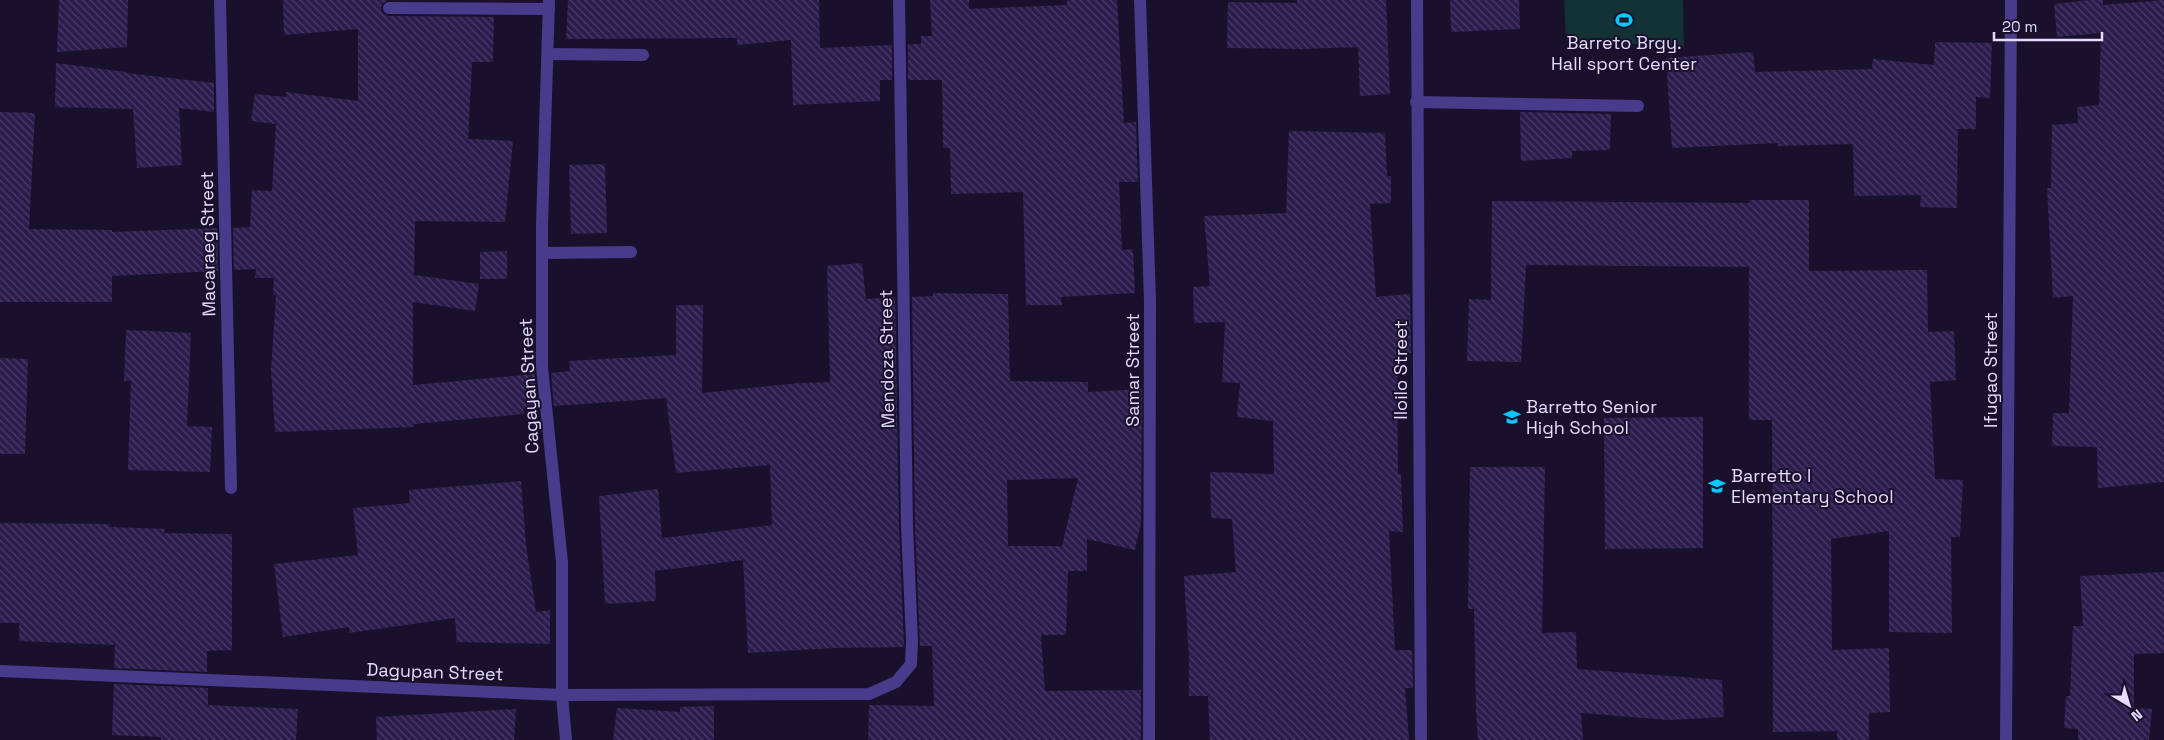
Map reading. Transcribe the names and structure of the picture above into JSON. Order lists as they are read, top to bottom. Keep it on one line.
{"streets":{"street":["Macaraeg Street","Mendoza Street","Samar Street","Iloilo Street","Ifugao Street","Cagayan Street","Dagupan Street"]},"crossings":[["Mendoza Street","Dagupan Street"],["Cagayan Street","Dagupan Street"]],"places":{"sports":["Barreto Brgy. Hall sport Center"],"school or university":["Barretto Senior High School","Barretto I Elementary School"]},"scale_bar":"20 m","north":"bottom right"}
